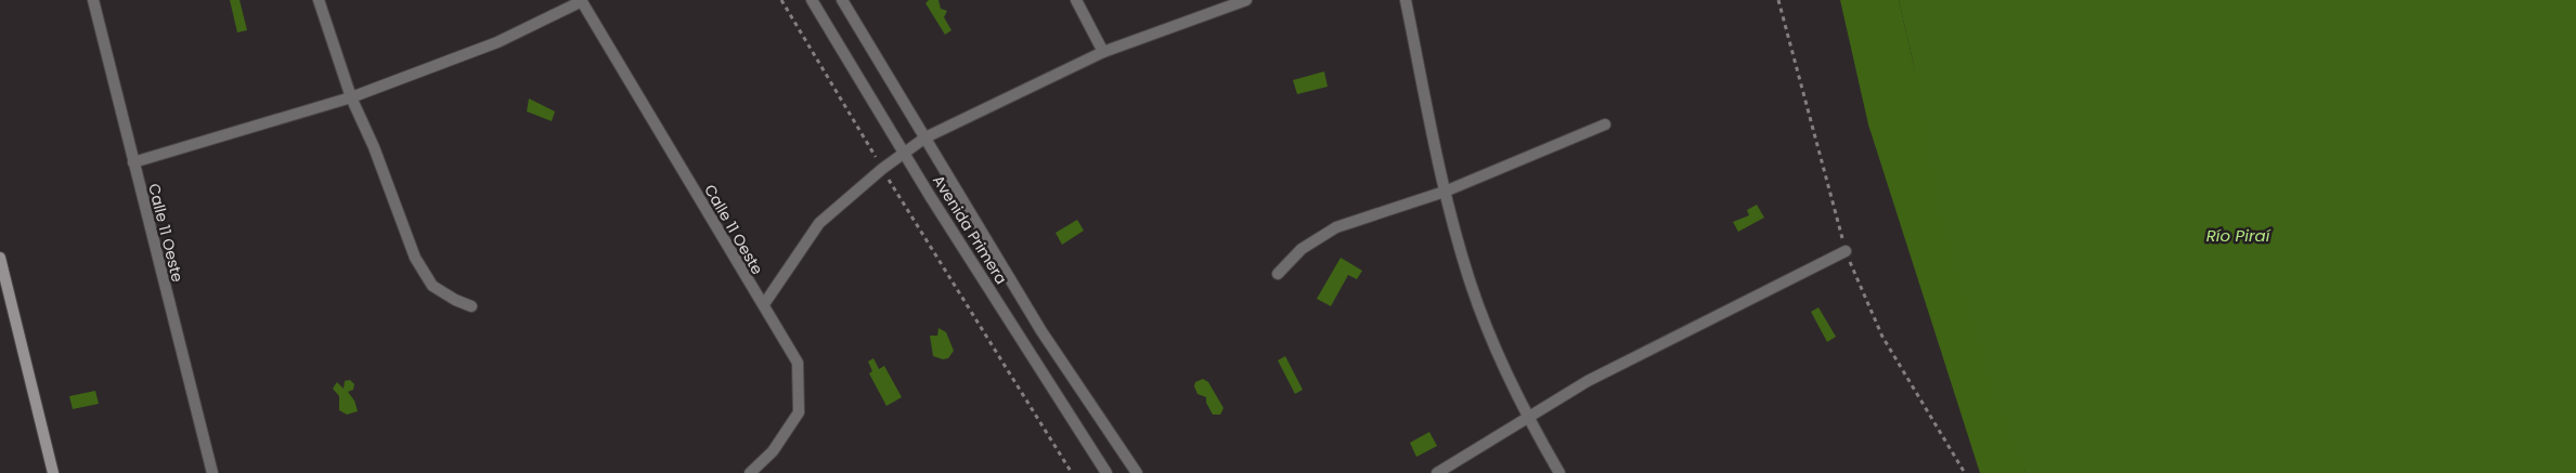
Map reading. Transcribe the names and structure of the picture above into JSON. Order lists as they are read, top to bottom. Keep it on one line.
{"streets":{"street":["Calle 11 Oeste","Avenida Primera"]},"water":["Río Piraí"]}
